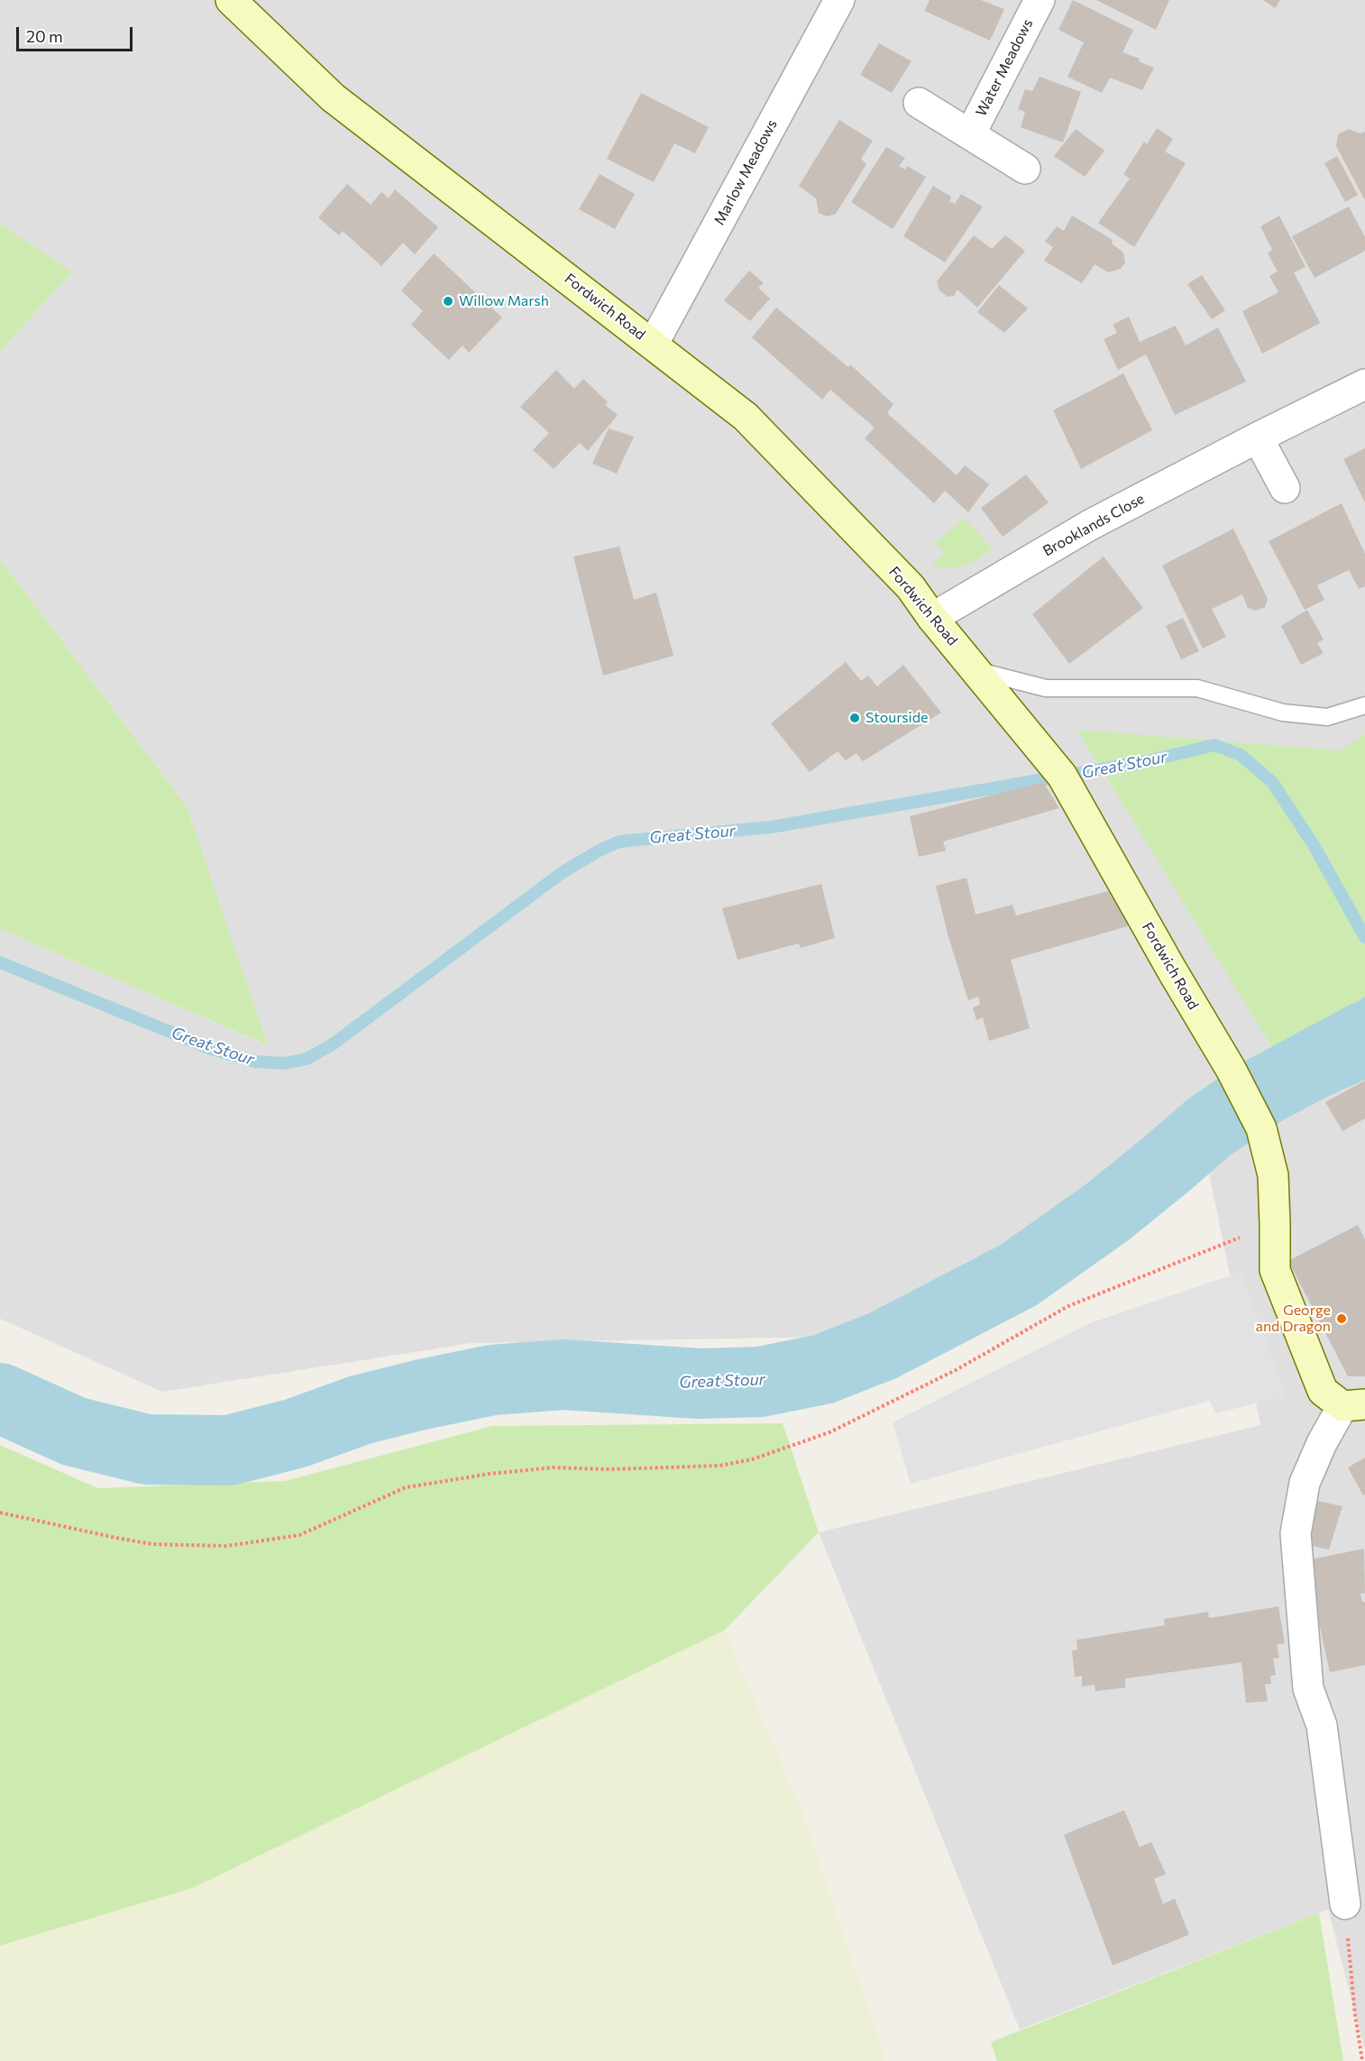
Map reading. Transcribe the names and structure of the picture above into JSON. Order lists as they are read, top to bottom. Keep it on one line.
{"streets":{"street":["Water Meadows","Marlow Meadows","Fordwich Road","Brooklands Close"]},"crossings":[["Marlow Meadows","Fordwich Road"],["Fordwich Road","Brooklands Close"]],"water":["Great Stour"],"places":["Willow Marsh","Stourside","George and Dragon"],"scale_bar":"20 m"}
